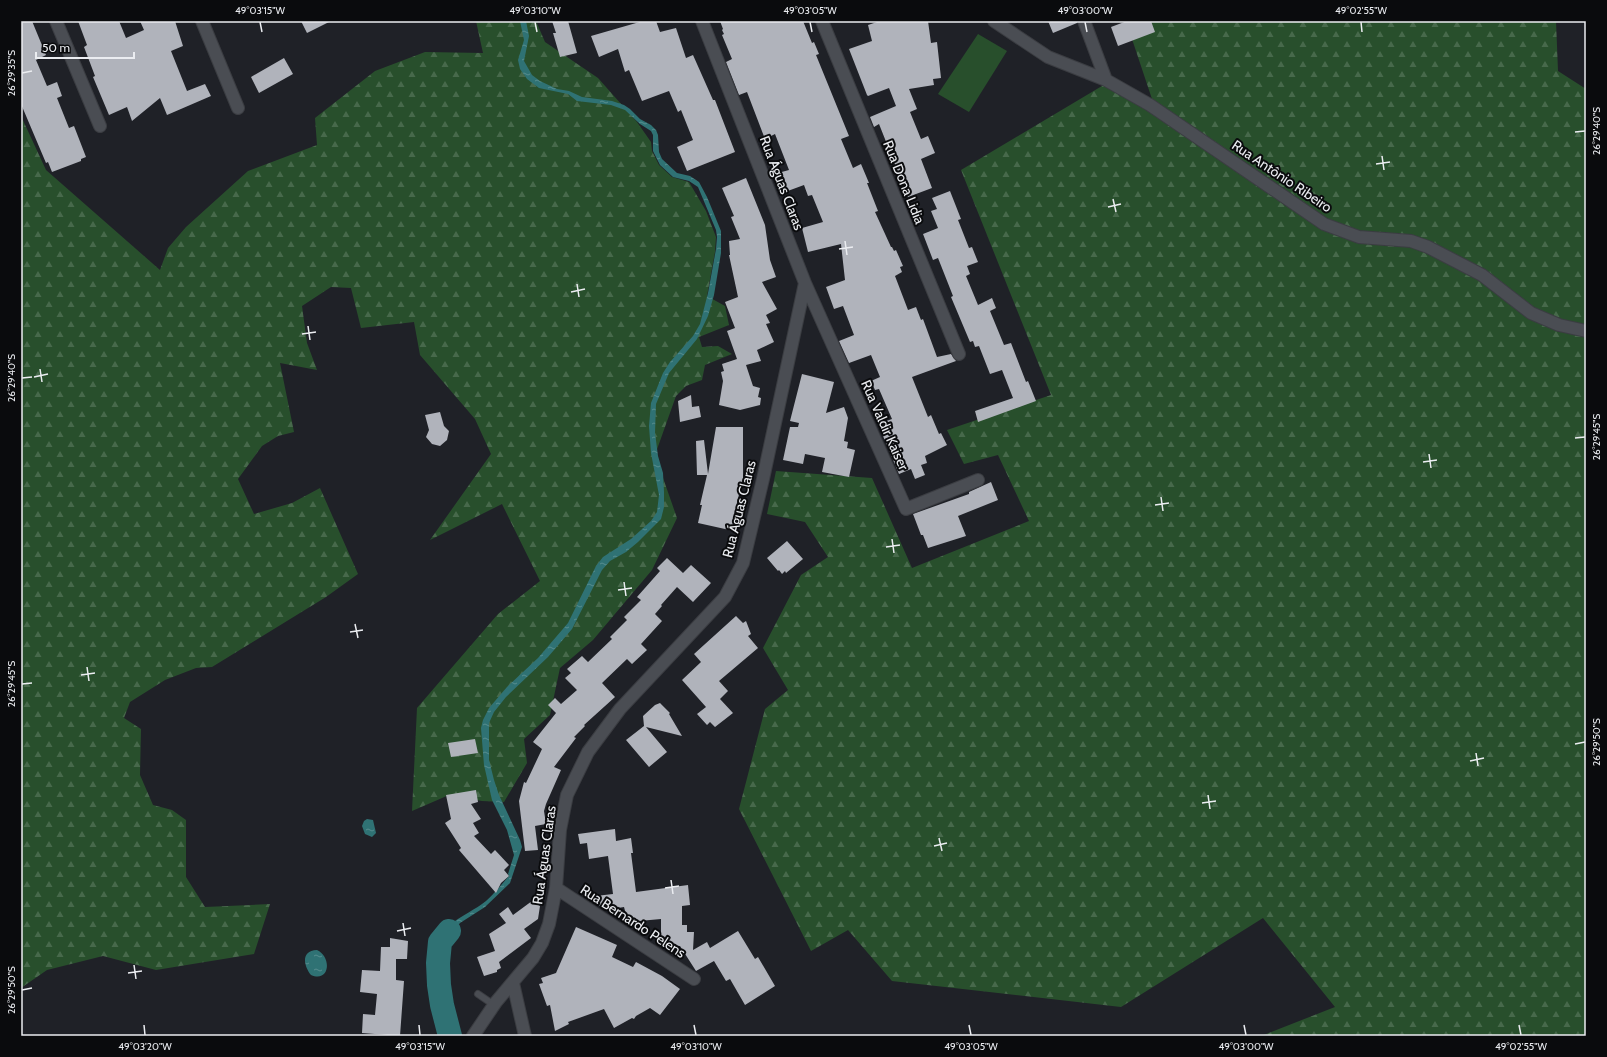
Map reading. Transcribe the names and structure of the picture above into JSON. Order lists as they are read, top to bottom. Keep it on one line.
{"streets":{"street":["Rua Antônio Ribeiro","Rua Dona Lidia","Rua Águas Claras","Rua Valdir Kaiser","Rua Bernardo Pelens"]},"crossings":[["Rua Águas Claras","Rua Valdir Kaiser"],["Rua Águas Claras","Rua Bernardo Pelens"]],"scale_bar":"50 m","coordinates":["49°03'15\"W","49°03'10\"W","49°03'05\"W","49°03'00\"W","49°02'55\"W","26°29'35\"S","26°29'40\"S","26°29'45\"S","26°29'50\"S","49°03'20\"W"]}
